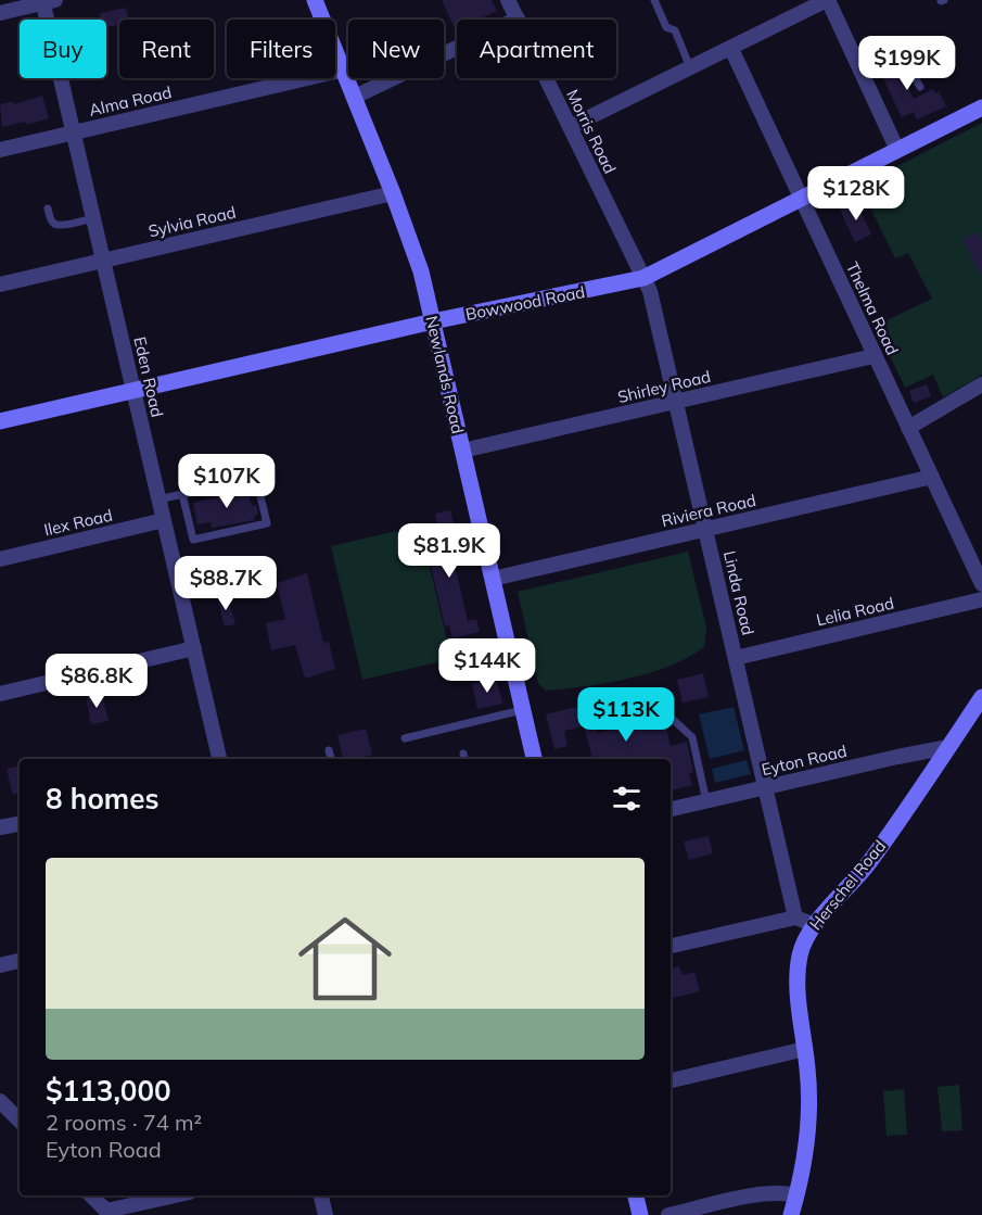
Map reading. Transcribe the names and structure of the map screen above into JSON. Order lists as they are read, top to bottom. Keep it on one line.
{"streets":{"street":["Alma Road","Morris Road","Sylvia Road","Bowwood Road","Thelma Road","Newlands Road","Eden Road","Shirley Road","Riviera Road","Ilex Road","Linda Road","Lelia Road","Eyton Road","Herschel Road"]},"crossings":[["Alma Road","Newlands Road"],["Alma Road","Eden Road"],["Morris Road","Bowwood Road"],["Morris Road","Linda Road"],["Sylvia Road","Newlands Road"],["Sylvia Road","Eden Road"],["Bowwood Road","Thelma Road"],["Bowwood Road","Newlands Road"],["Bowwood Road","Eden Road"],["Bowwood Road","Linda Road"],["Thelma Road","Shirley Road"],["Thelma Road","Riviera Road"],["Newlands Road","Shirley Road"],["Newlands Road","Riviera Road"],["Eden Road","Ilex Road"],["Shirley Road","Linda Road"],["Riviera Road","Linda Road"],["Linda Road","Lelia Road"],["Linda Road","Eyton Road"],["Eyton Road","Herschel Road"]],"page":{"chip":["Buy","Rent","Filters","New","Apartment"],"price":["$199K","$128K","$107K","$81.9K","$88.7K","$144K","$86.8K","$113K"],"heading":"8 homes","list":[{"name":"$113,000","note":"2 rooms · 74 m² · Eyton Road"}]}}
